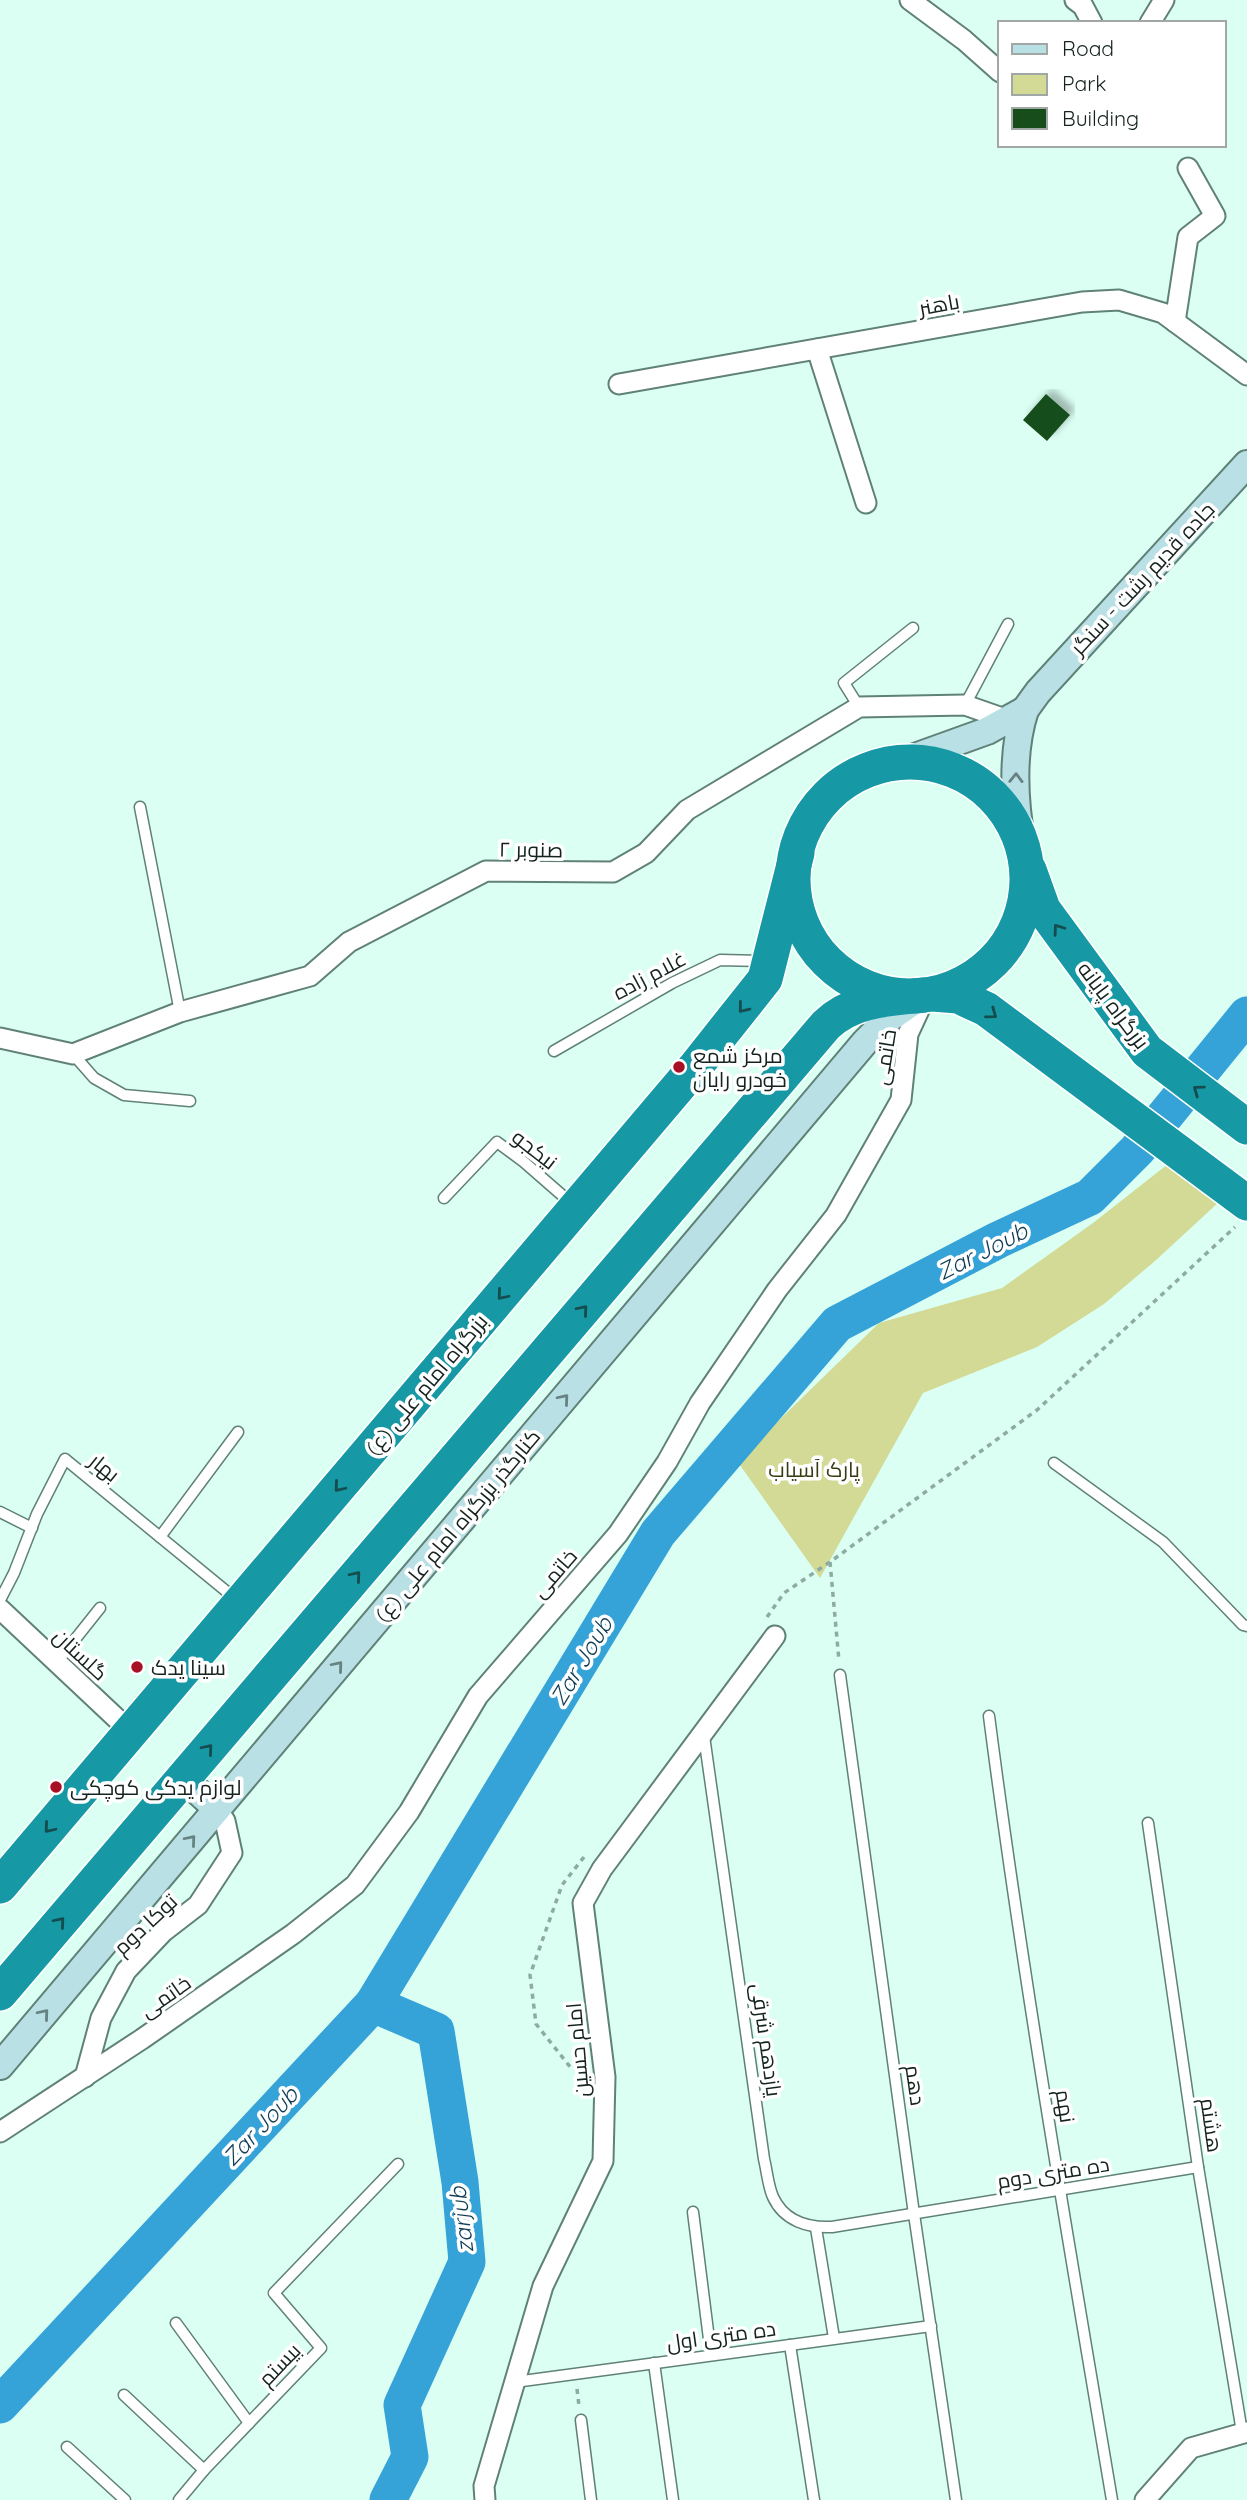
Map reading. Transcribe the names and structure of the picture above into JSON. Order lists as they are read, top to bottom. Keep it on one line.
{"streets":{"highway":["بزرگراه پایانه","بزرگراه امام علی (ع)"],"main road":["جاده قدیم رشت - سنگر","کنارگذر بزرگراه امام علی (ع)"],"street":["باهنر","صنوبر ۲","خاتمی","گلستان","توکا دوم","امام حسین"],"lane":["غلام زاده","نیکجو","بهار","یازدهم شرقی","دهم","نهم","هشتم","ده متری دوم","ده متری اول","بیستم"]},"crossings":[["جاده قدیم رشت - سنگر","صنوبر ۲"],["غلام زاده","بزرگراه امام علی (ع)"],["بزرگراه پایانه","خاتمی"],["بزرگراه پایانه","بزرگراه امام علی (ع)"],["بزرگراه پایانه","کنارگذر بزرگراه امام علی (ع)"],["خاتمی","بزرگراه امام علی (ع)"],["خاتمی","کنارگذر بزرگراه امام علی (ع)"],["خاتمی","توکا دوم"],["نیکجو","بزرگراه امام علی (ع)"],["بزرگراه امام علی (ع)","بهار"],["بزرگراه امام علی (ع)","کنارگذر بزرگراه امام علی (ع)"],["بزرگراه امام علی (ع)","گلستان"],["کنارگذر بزرگراه امام علی (ع)","توکا دوم"],["یازدهم شرقی","امام حسین"],["امام حسین","ده متری اول"],["دهم","ده متری دوم"],["دهم","ده متری اول"],["نهم","ده متری دوم"],["هشتم","ده متری دوم"]],"one_way":["کنارگذر بزرگراه امام علی (ع)"],"water":["Zar Joub","zarjub"],"parks":["پارک آسیاب"],"places":["مرکز شمع خودرو رایان","سینا یدک","لوازم یدکی کوچکی"],"legend":["Road","Park","Building"]}
